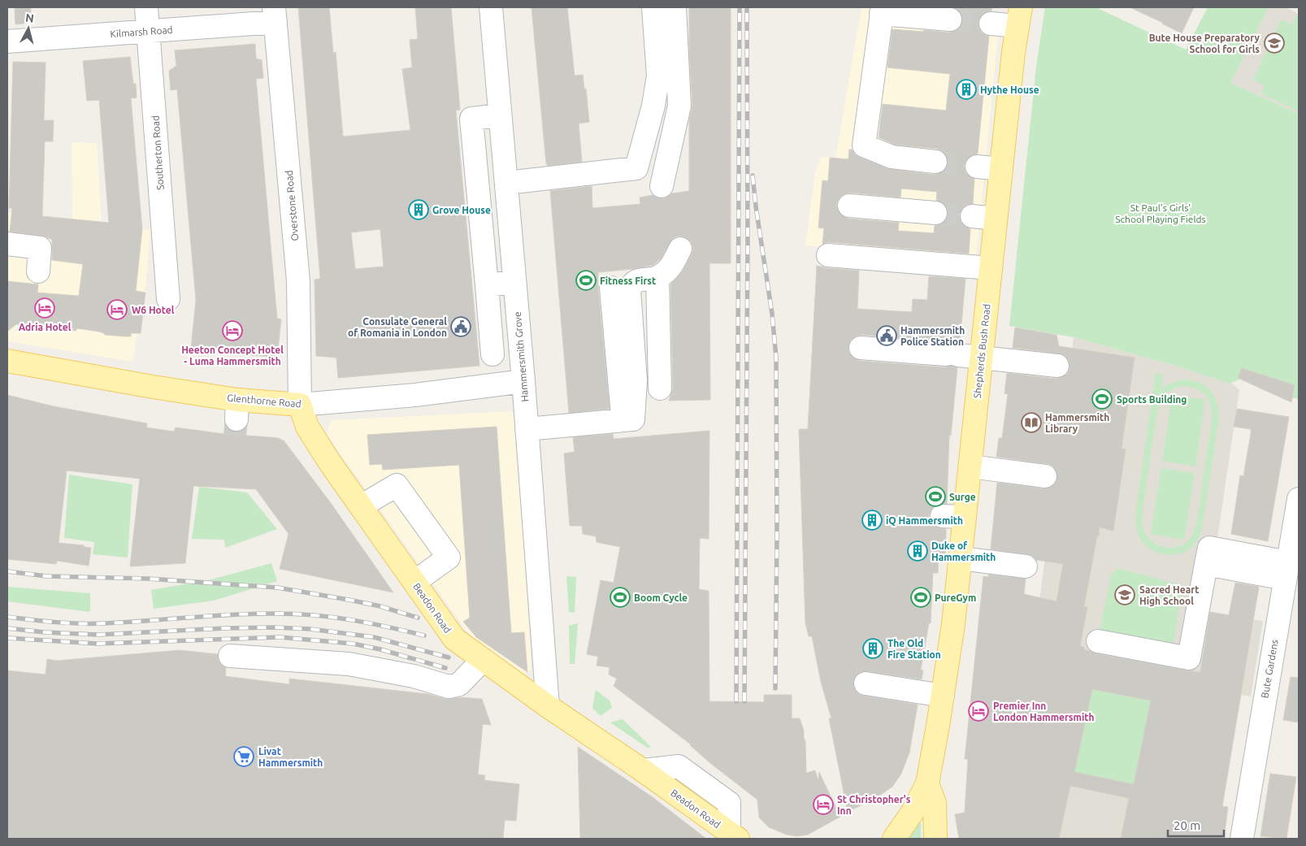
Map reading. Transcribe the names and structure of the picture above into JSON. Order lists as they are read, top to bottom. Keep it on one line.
{"streets":{"main road":["Shepherds Bush Road","Glenthorne Road","Beadon Road"],"street":["Kilmarsh Road","Southerton Road","Overstone Road","Hammersmith Grove","Bute Gardens"]},"crossings":[["Kilmarsh Road","Southerton Road"],["Kilmarsh Road","Overstone Road"],["Overstone Road","Glenthorne Road"],["Overstone Road","Beadon Road"],["Hammersmith Grove","Glenthorne Road"],["Hammersmith Grove","Beadon Road"],["Glenthorne Road","Beadon Road"]],"parks":["St Paul's Girls' School Playing Fields"],"places":{"school or university":["Bute House Preparatory School for Girls","Sacred Heart High School"],"building":["Hythe House","Grove House","iQ Hammersmith","Duke of Hammersmith","The Old Fire Station"],"sports":["Fitness First","Sports Building","Surge","Boom Cycle","PureGym"],"hotel":["Adria Hotel","W6 Hotel","Heeton Concept Hotel - Luma Hammersmith","Premier Inn London Hammersmith","St Christopher's Inn"],"public building":["Consulate General of Romania in London","Hammersmith Police Station"],"library":["Hammersmith Library"],"supermarket":["Livat Hammersmith"]},"scale_bar":"20 m","north":"top"}
